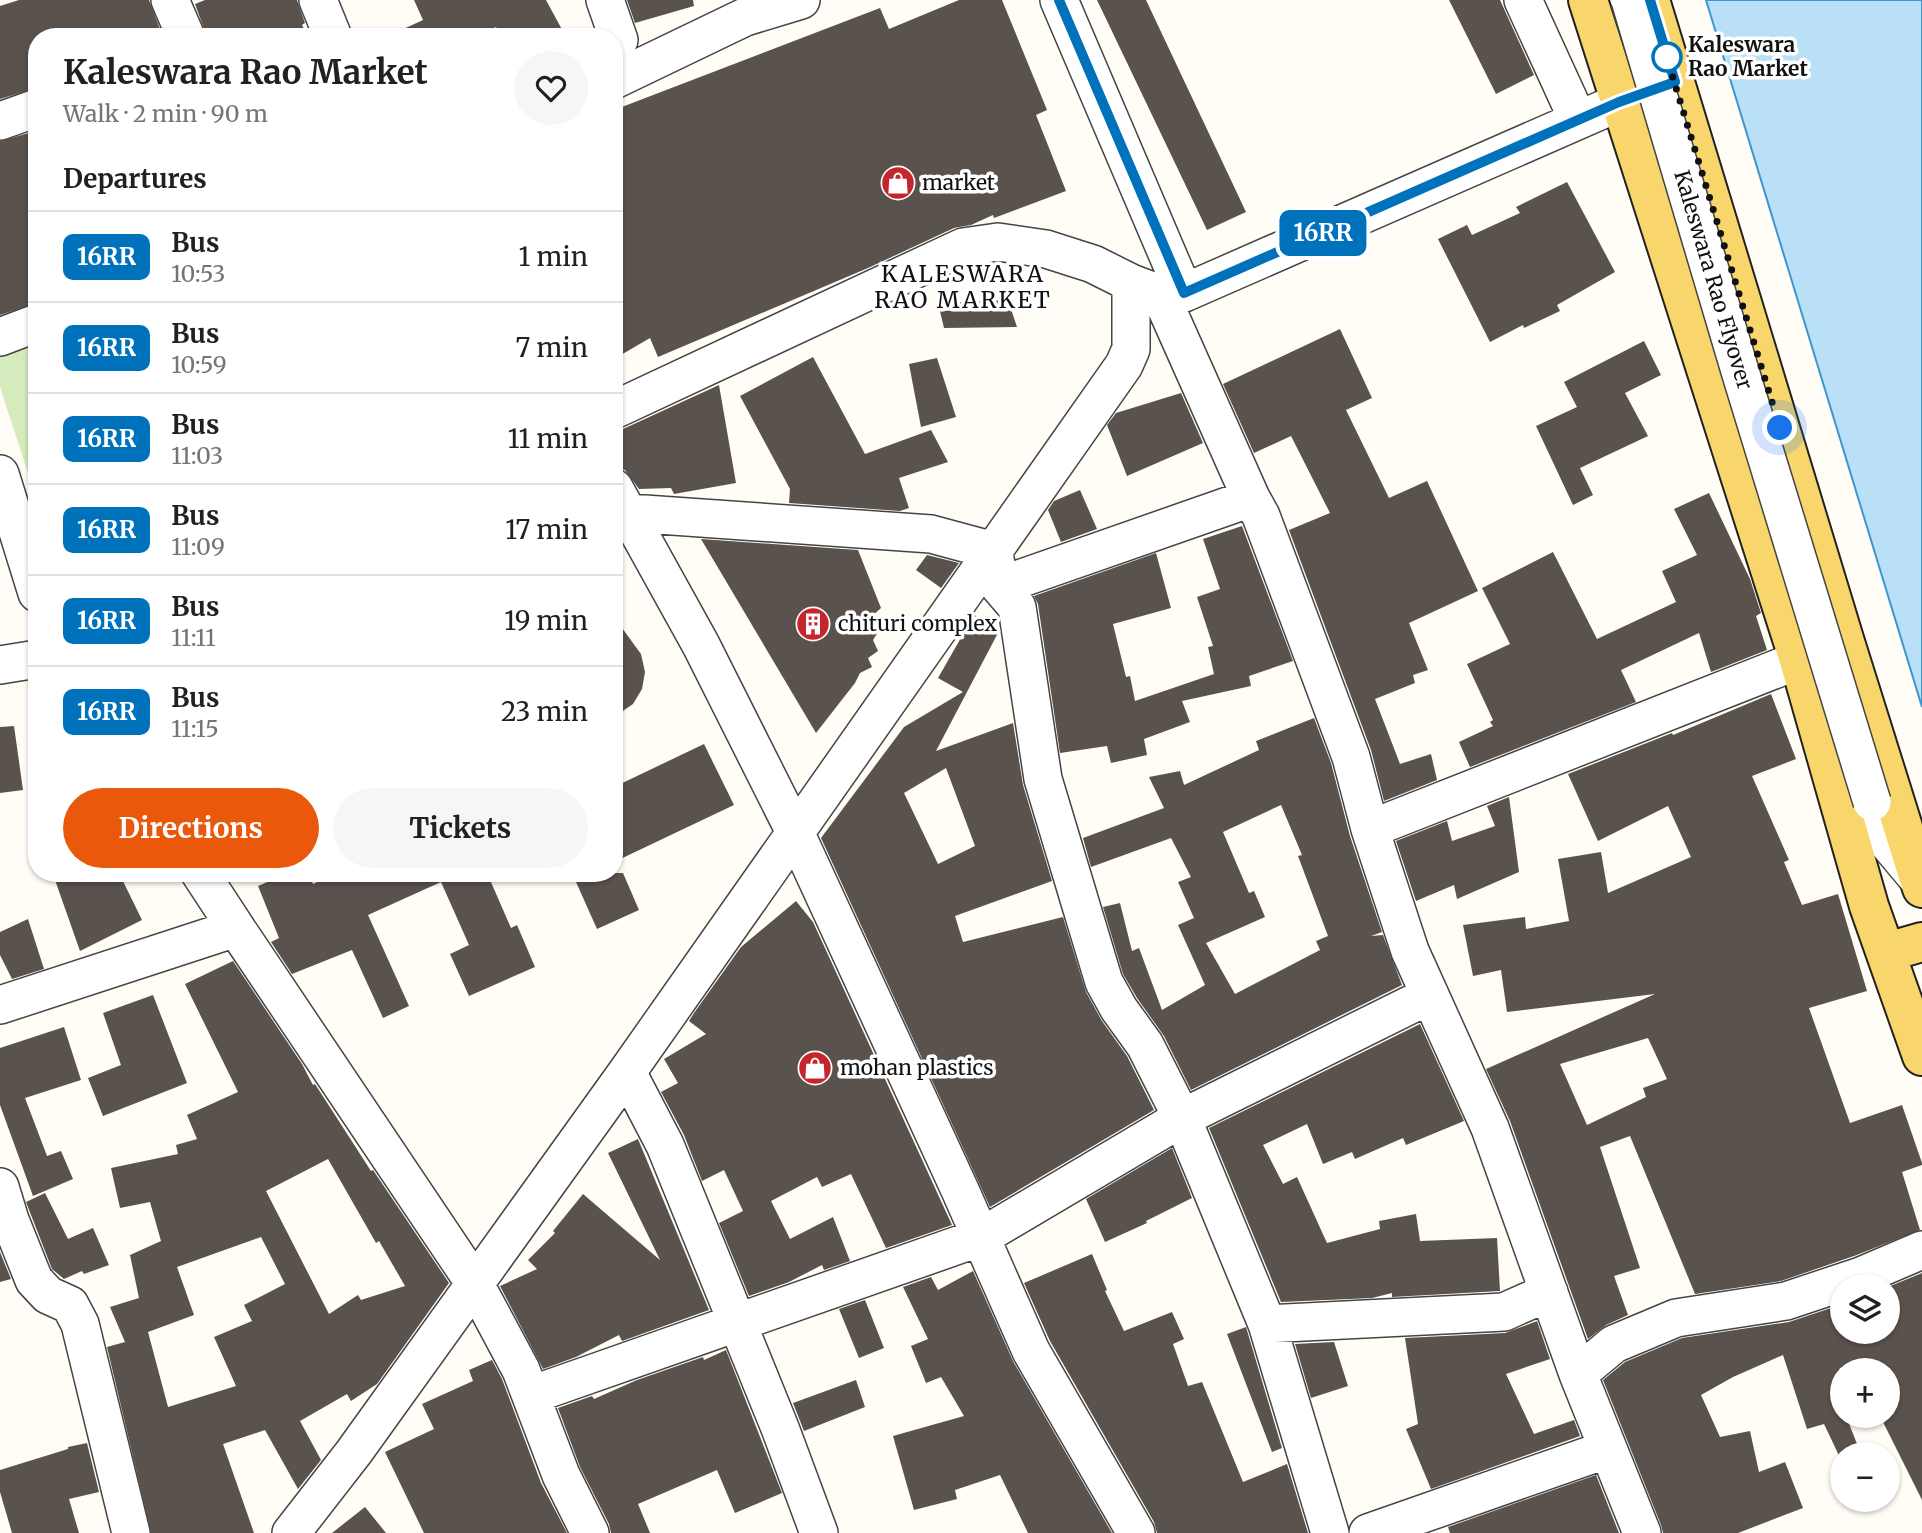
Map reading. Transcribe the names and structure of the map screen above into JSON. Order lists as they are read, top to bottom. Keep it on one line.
{"streets":{"street":["Kaleswara Rao Flyover"]},"districts":["KALESWARA RAO MARKET"],"places":{"other":["Kaleswara Rao Market"],"shop":["market","mohan plastics"],"building":["chituri complex"]},"lines":["bus line 16RR"],"page":{"on_map":"16RR","heading":[["Kaleswara Rao Market","Walk · 2 min · 90 m"],"Departures"],"list":[{"mark":"16RR","name":"Bus","note":"10:53","value":"1 min"},{"mark":"16RR","name":"Bus","note":"10:59","value":"7 min"},{"mark":"16RR","name":"Bus","note":"11:03","value":"11 min"},{"mark":"16RR","name":"Bus","note":"11:09","value":"17 min"},{"mark":"16RR","name":"Bus","note":"11:11","value":"19 min"},{"mark":"16RR","name":"Bus","note":"11:15","value":"23 min"}],"buttons":["Directions","Tickets"],"map_buttons":["+","−"]}}
